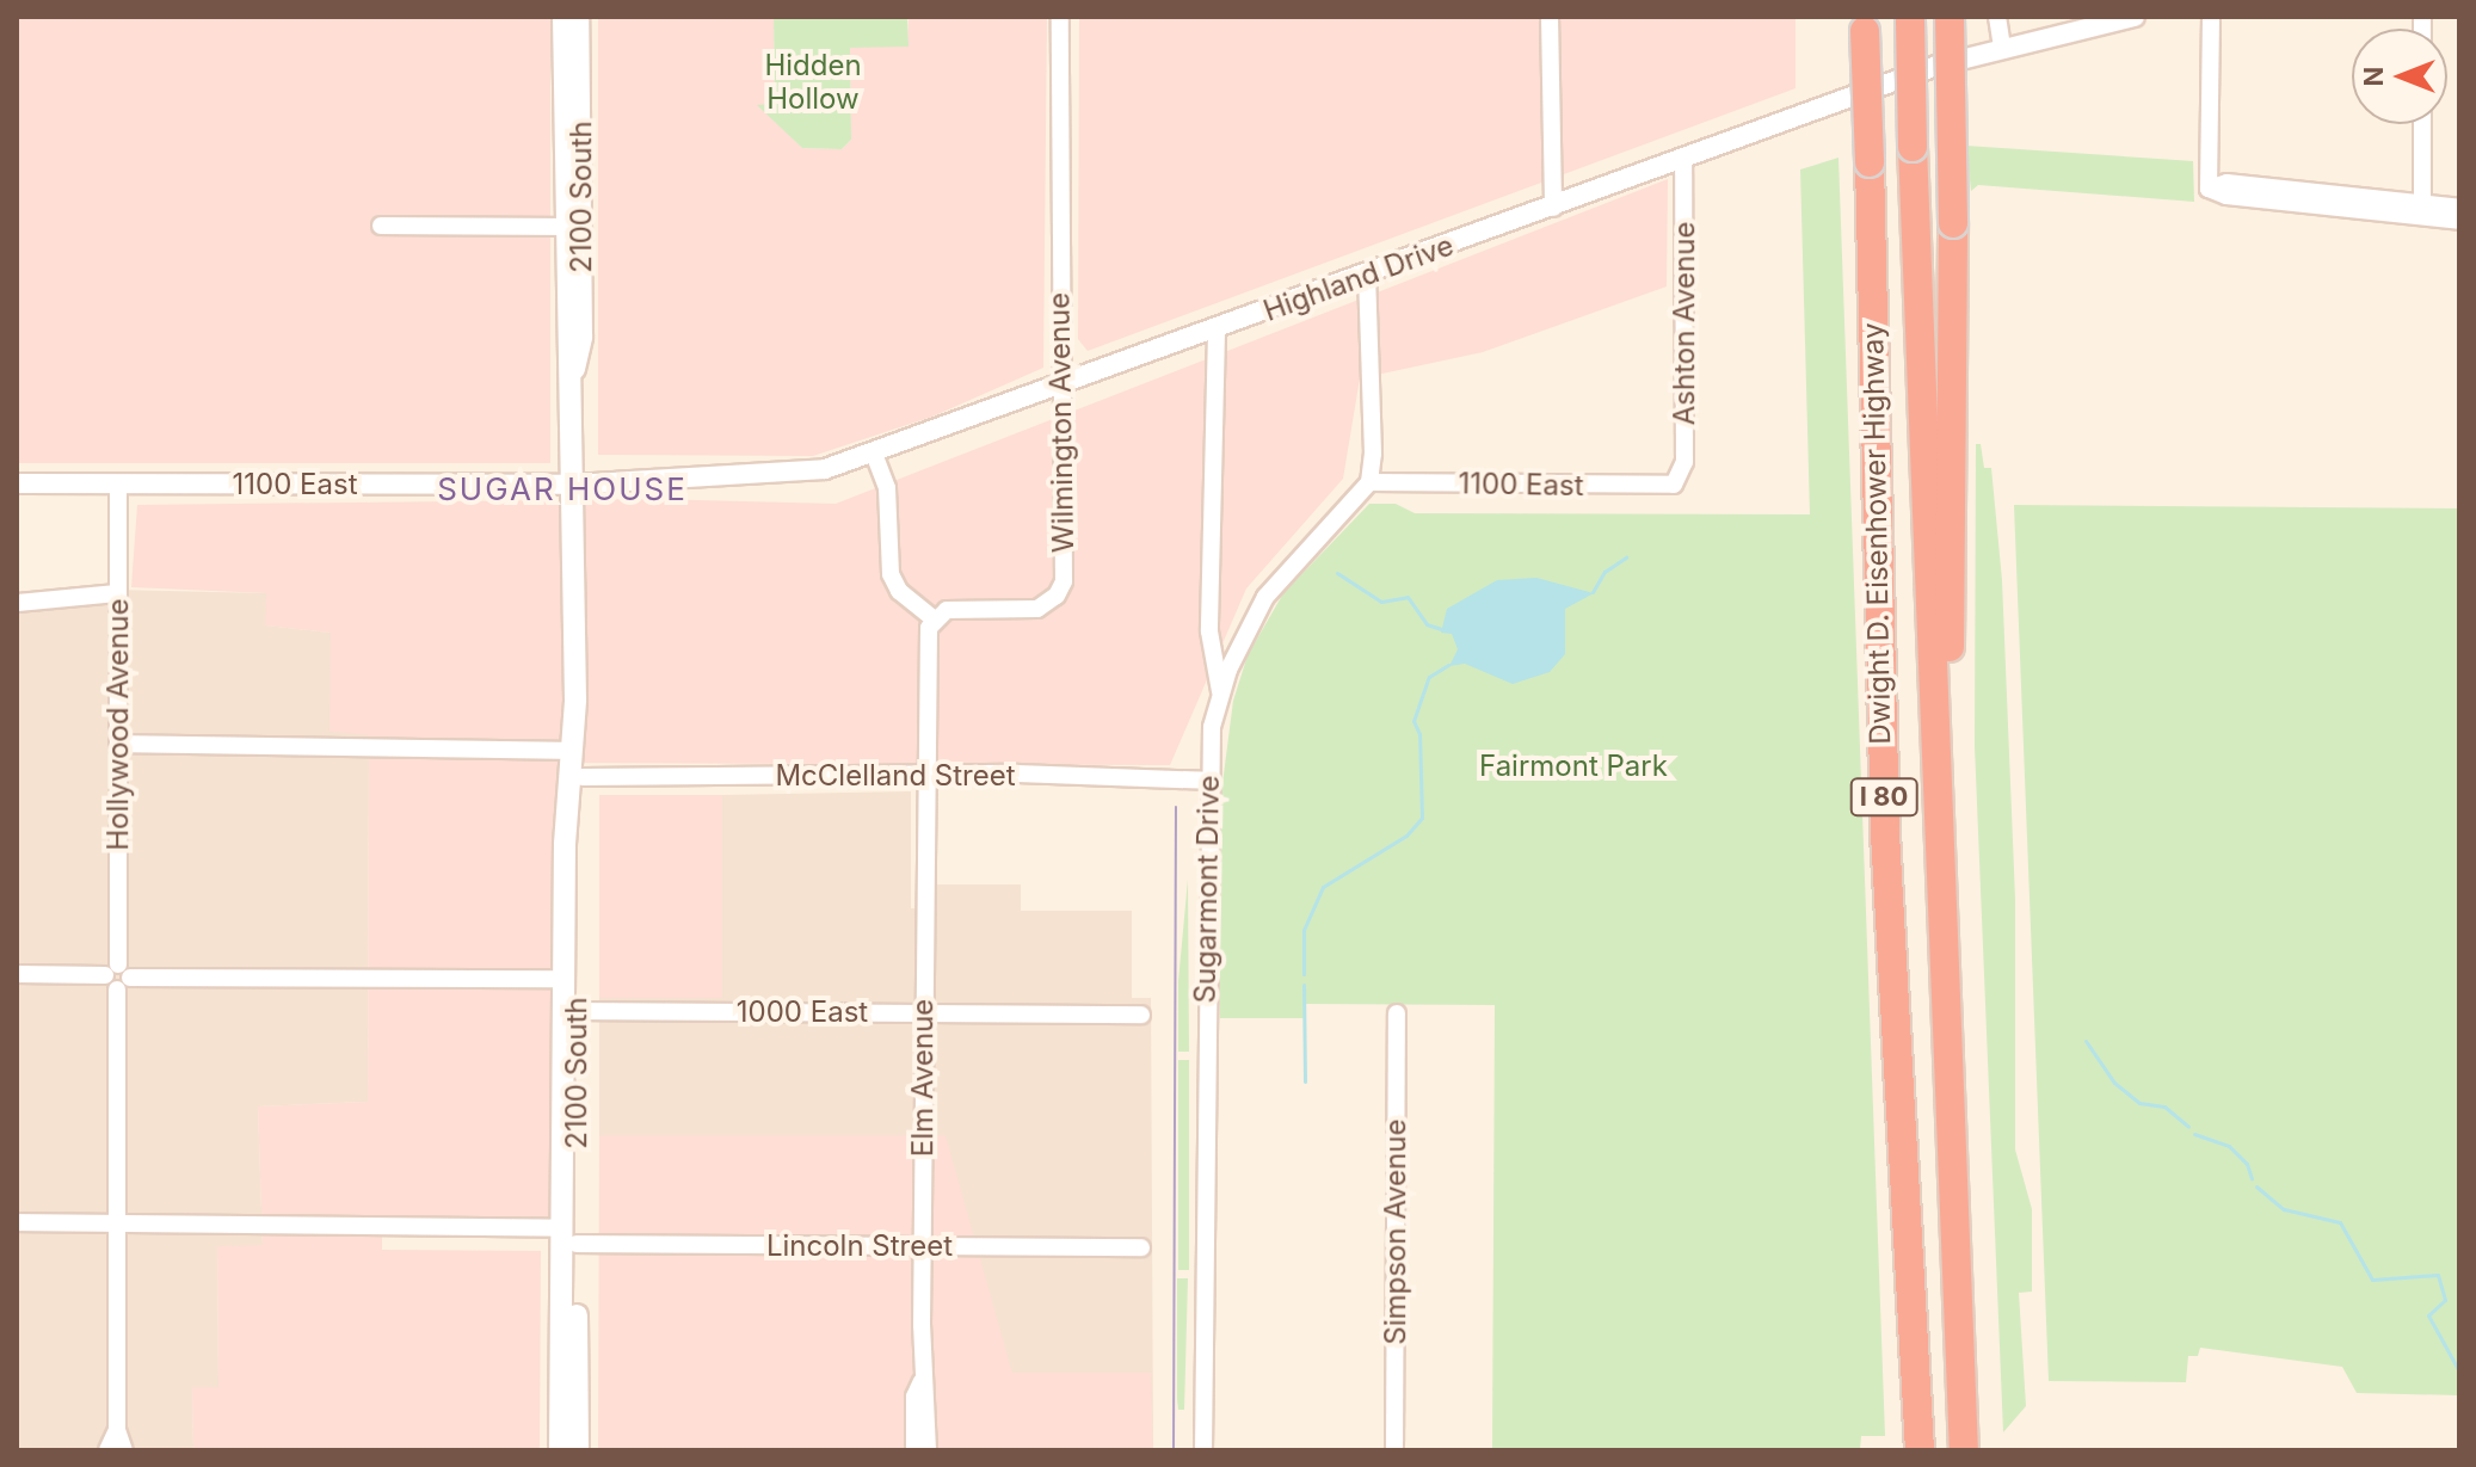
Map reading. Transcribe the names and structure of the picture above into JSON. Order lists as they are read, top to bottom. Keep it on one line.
{"streets":{"highway":["Dwight D. Eisenhower Highway","I 80"],"main road":["2100 South"],"street":["Highland Drive","Ashton Avenue","Wilmington Avenue","1100 East","Hollywood Avenue","McClelland Street","Sugarmont Drive","1000 East","Elm Avenue","Simpson Avenue","Lincoln Street"]},"crossings":[["2100 South","Highland Drive"],["2100 South","1100 East"],["2100 South","McClelland Street"],["2100 South","1000 East"],["2100 South","Lincoln Street"],["Highland Drive","Ashton Avenue"],["Highland Drive","Wilmington Avenue"],["Highland Drive","1100 East"],["Highland Drive","Sugarmont Drive"],["Ashton Avenue","1100 East"],["1100 East","Hollywood Avenue"],["Hollywood Avenue","Lincoln Street"],["McClelland Street","Sugarmont Drive"],["McClelland Street","Elm Avenue"],["1000 East","Elm Avenue"],["Elm Avenue","Lincoln Street"]],"districts":["SUGAR HOUSE"],"parks":["Hidden Hollow","Fairmont Park"],"north":"left"}
